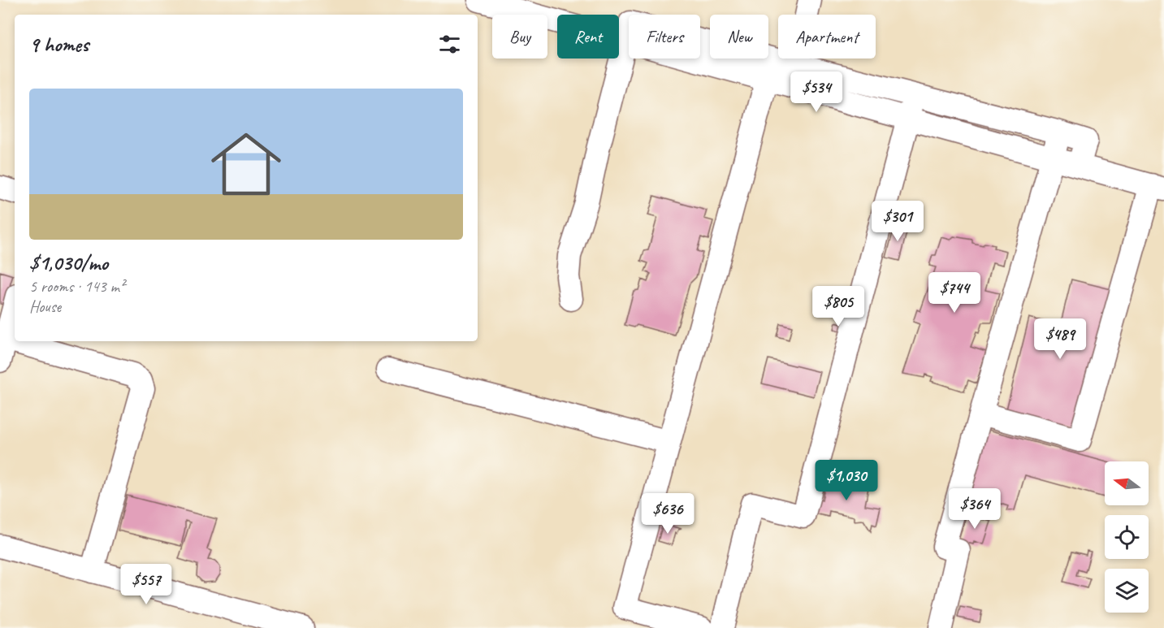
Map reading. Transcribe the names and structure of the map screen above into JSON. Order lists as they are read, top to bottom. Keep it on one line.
{"north":"left","page":{"chip":["Buy","Rent","Filters","New","Apartment"],"heading":"9 homes","price":["$534","$301","$744","$805","$489","$1,030","$364","$636","$557"],"list":[{"name":"$1,030/mo","note":"5 rooms · 143 m² · House"}]}}
